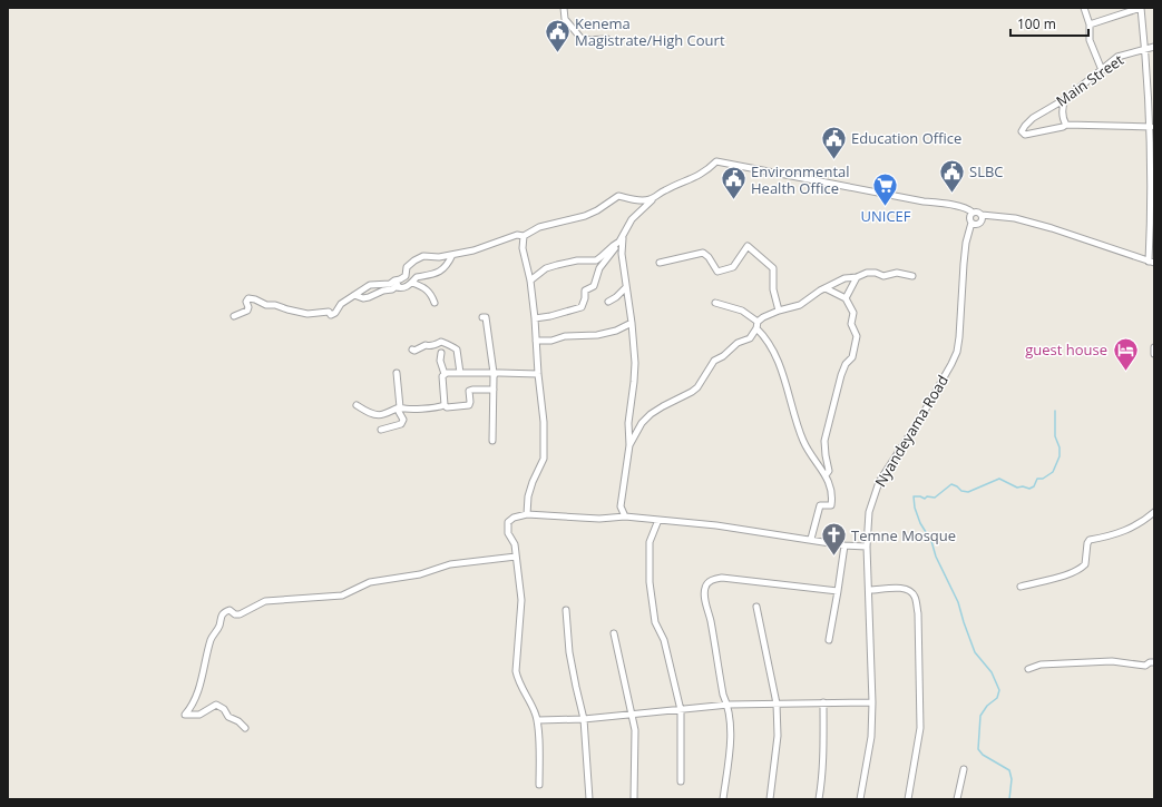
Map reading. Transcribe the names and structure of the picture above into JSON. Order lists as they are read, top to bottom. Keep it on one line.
{"streets":{"street":["Main Street","Nyandeyama Road"]},"places":{"public building":["Kenema Magistrate/High Court","Education Office","SLBC","Environmental Health Office"],"supermarket":["UNICEF"],"hotel":["guest house"],"church":["Temne Mosque"]},"scale_bar":"100 m"}
